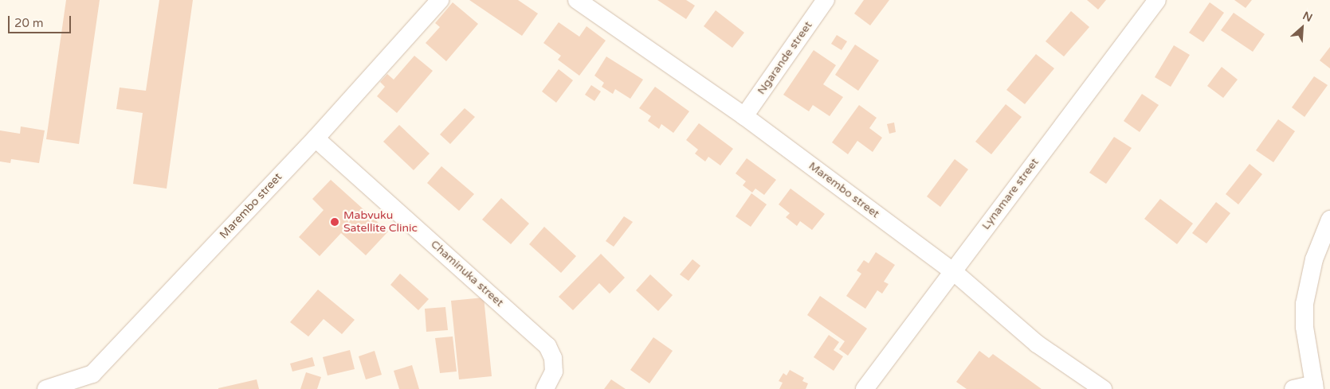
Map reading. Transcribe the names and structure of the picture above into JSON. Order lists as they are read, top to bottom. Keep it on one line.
{"streets":{"street":["Ngarande street","Marembo street","Lynamare street","Chaminuka street"]},"crossings":[["Ngarande street","Marembo street"],["Marembo street","Lynamare street"],["Marembo street","Chaminuka street"]],"places":["Mabvuku Satellite Clinic"],"scale_bar":"20 m","north":"top right"}
